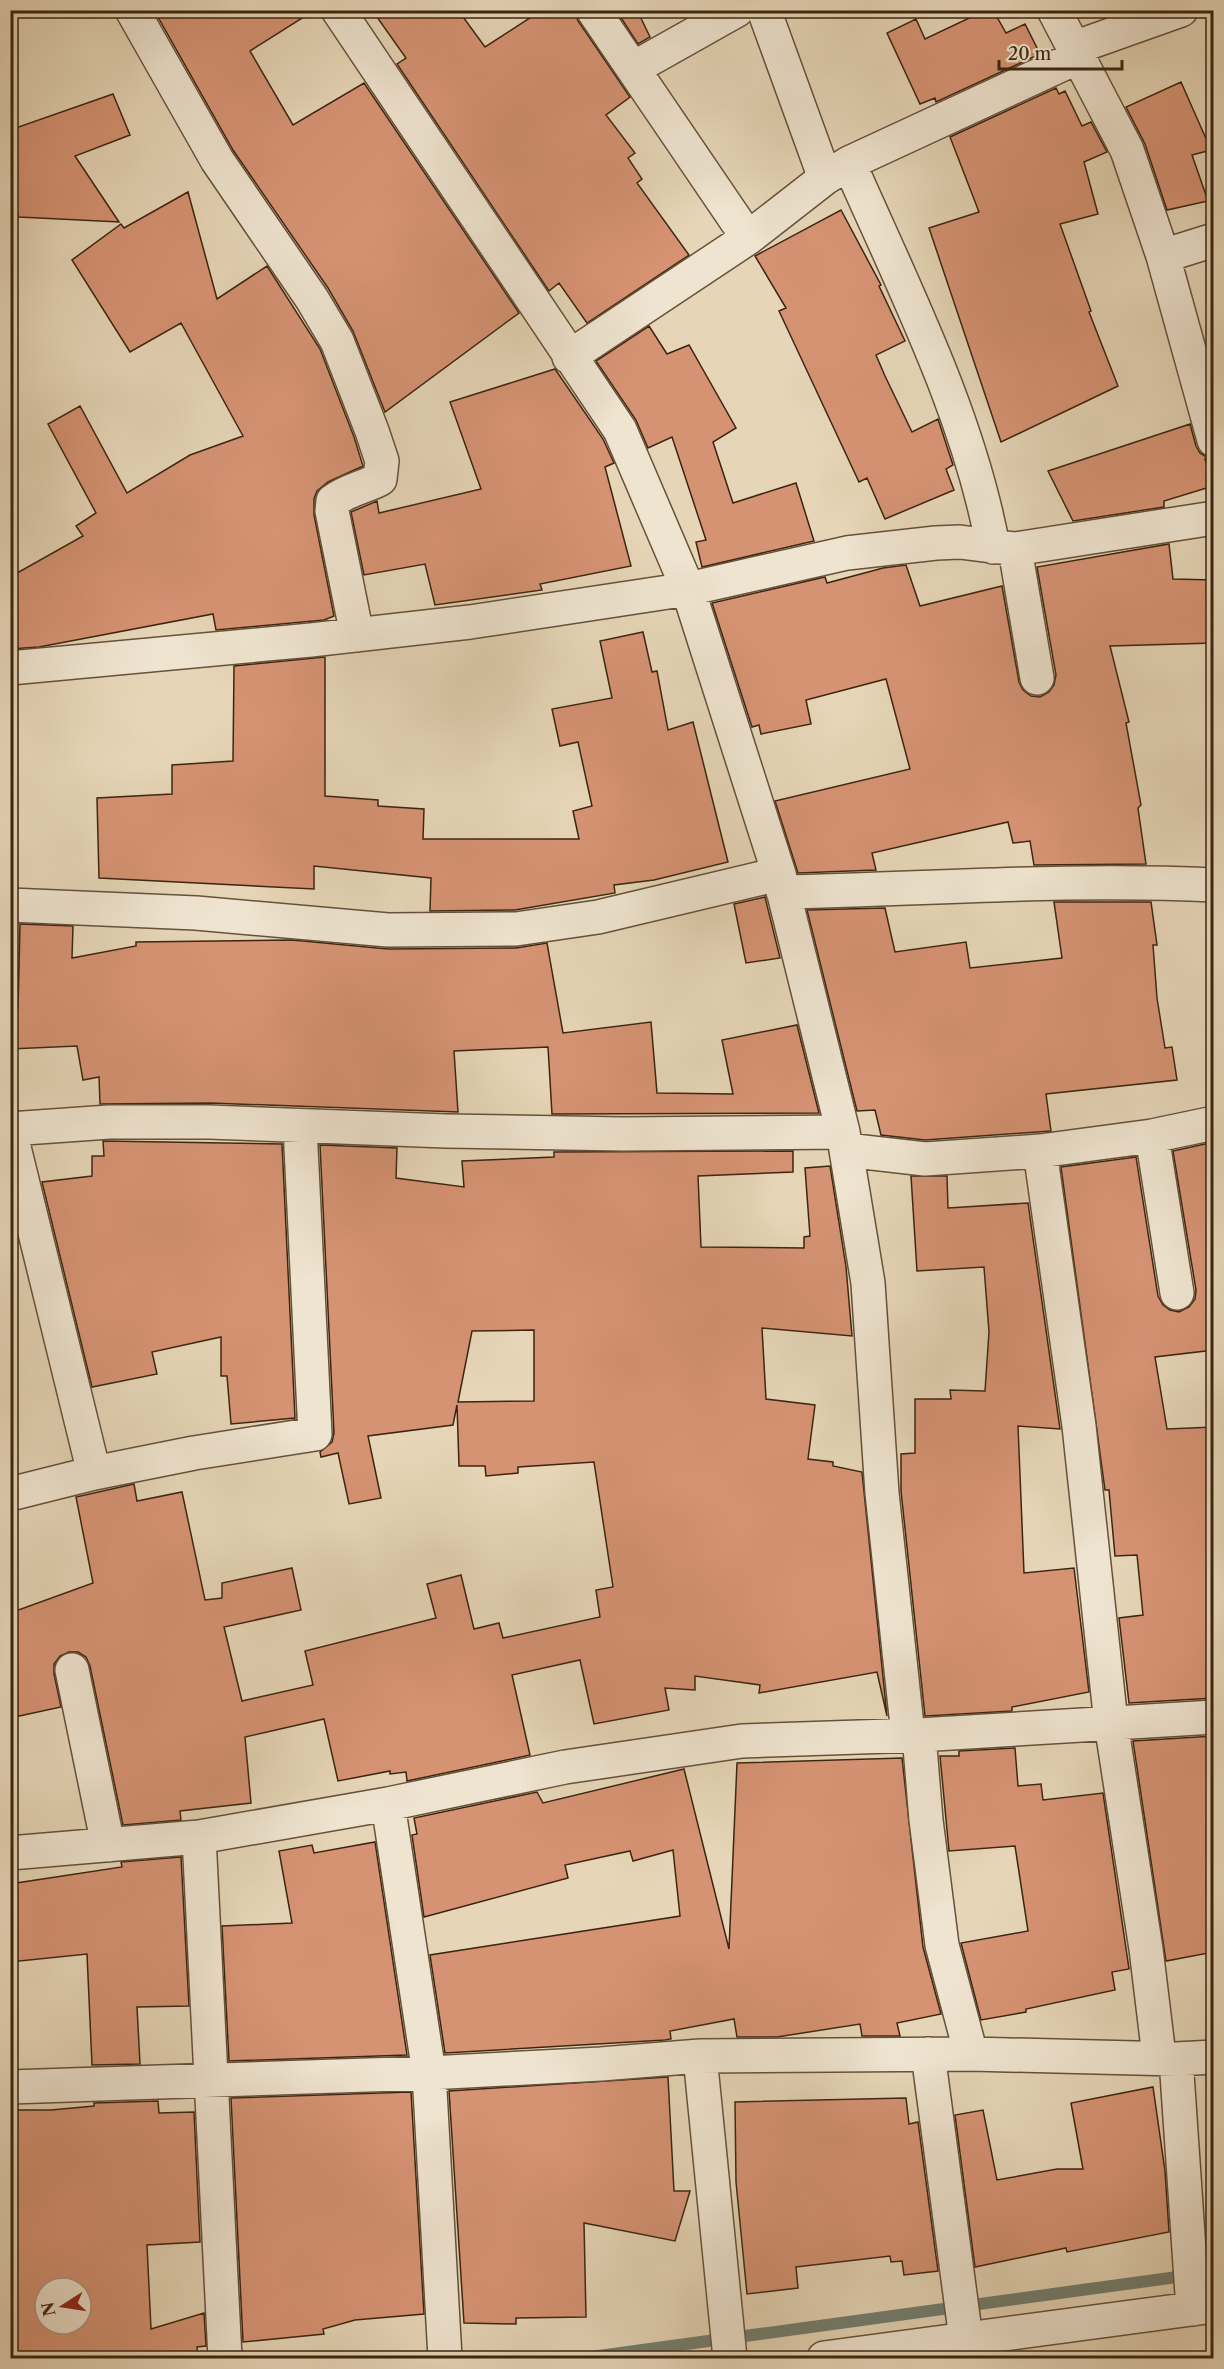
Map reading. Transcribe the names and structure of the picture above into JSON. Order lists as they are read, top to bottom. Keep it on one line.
{"scale_bar":"20 m","north":"left"}
